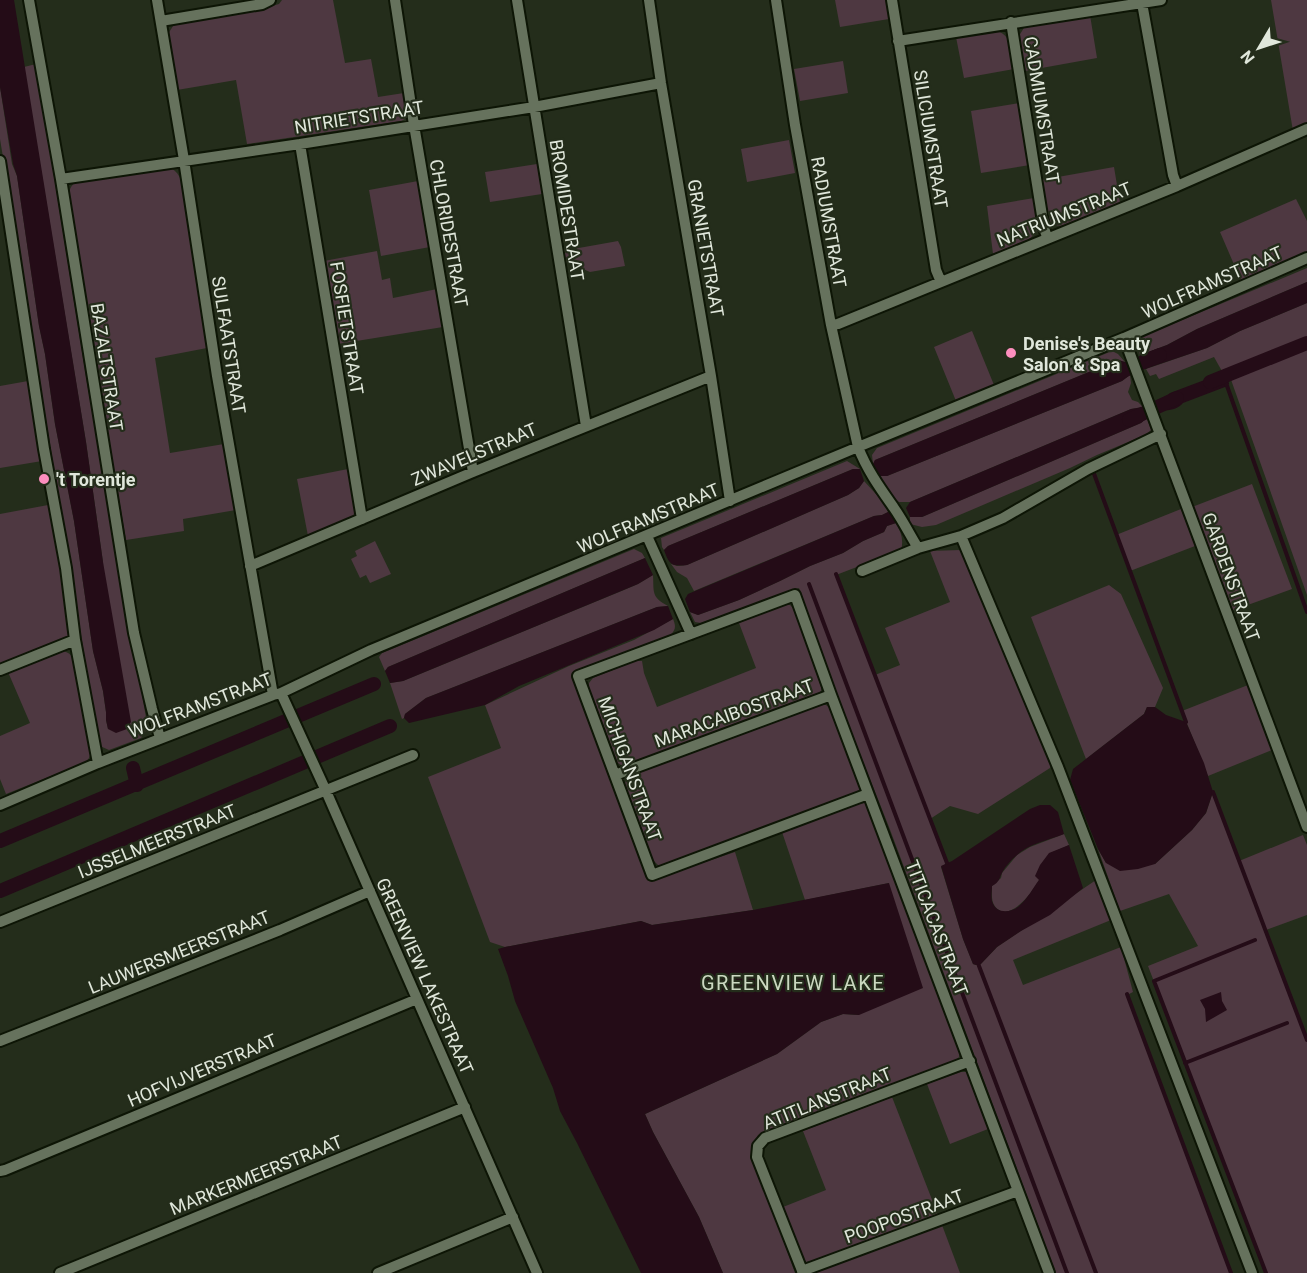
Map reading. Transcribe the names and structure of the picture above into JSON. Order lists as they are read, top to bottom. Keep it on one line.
{"streets":{"street":["CADMIUMSTRAAT","NITRIETSTRAAT","SILICIUMSTRAAT","BROMIDESTRAAT","NATRIUMSTRAAT","RADIUMSTRAAT","CHLORIDESTRAAT","GRANIETSTRAAT","WOLFRAMSTRAAT","FOSFIETSTRAAT","SULFAATSTRAAT","BAZALTSTRAAT","ZWAVELSTRAAT","GARDENSTRAAT","MARACAIBOSTRAAT","MICHIGANSTRAAT","IJSSELMEERSTRAAT","TITICACASTRAAT","LAUWERSMEERSTRAAT","GREENVIEW LAKESTRAAT","HOFVIJVERSTRAAT","ATITLANSTRAAT","MARKERMEERSTRAAT","POOPOSTRAAT"]},"crossings":[["CADMIUMSTRAAT","NATRIUMSTRAAT"],["NITRIETSTRAAT","BROMIDESTRAAT"],["NITRIETSTRAAT","CHLORIDESTRAAT"],["NITRIETSTRAAT","GRANIETSTRAAT"],["NITRIETSTRAAT","FOSFIETSTRAAT"],["NITRIETSTRAAT","SULFAATSTRAAT"],["NITRIETSTRAAT","BAZALTSTRAAT"],["SILICIUMSTRAAT","NATRIUMSTRAAT"],["BROMIDESTRAAT","ZWAVELSTRAAT"],["NATRIUMSTRAAT","RADIUMSTRAAT"],["RADIUMSTRAAT","WOLFRAMSTRAAT"],["CHLORIDESTRAAT","ZWAVELSTRAAT"],["GRANIETSTRAAT","WOLFRAMSTRAAT"],["GRANIETSTRAAT","ZWAVELSTRAAT"],["WOLFRAMSTRAAT","SULFAATSTRAAT"],["WOLFRAMSTRAAT","BAZALTSTRAAT"],["WOLFRAMSTRAAT","GARDENSTRAAT"],["WOLFRAMSTRAAT","GREENVIEW LAKESTRAAT"],["FOSFIETSTRAAT","ZWAVELSTRAAT"],["SULFAATSTRAAT","ZWAVELSTRAAT"],["SULFAATSTRAAT","GREENVIEW LAKESTRAAT"],["MARACAIBOSTRAAT","MICHIGANSTRAAT"],["MARACAIBOSTRAAT","TITICACASTRAAT"],["MICHIGANSTRAAT","TITICACASTRAAT"],["IJSSELMEERSTRAAT","GREENVIEW LAKESTRAAT"],["TITICACASTRAAT","ATITLANSTRAAT"],["TITICACASTRAAT","POOPOSTRAAT"],["LAUWERSMEERSTRAAT","GREENVIEW LAKESTRAAT"],["GREENVIEW LAKESTRAAT","HOFVIJVERSTRAAT"],["GREENVIEW LAKESTRAAT","MARKERMEERSTRAAT"],["ATITLANSTRAAT","POOPOSTRAAT"]],"districts":["GREENVIEW LAKE"],"places":["Denise's Beauty Salon & Spa","'t Torentje"],"north":"bottom left"}
